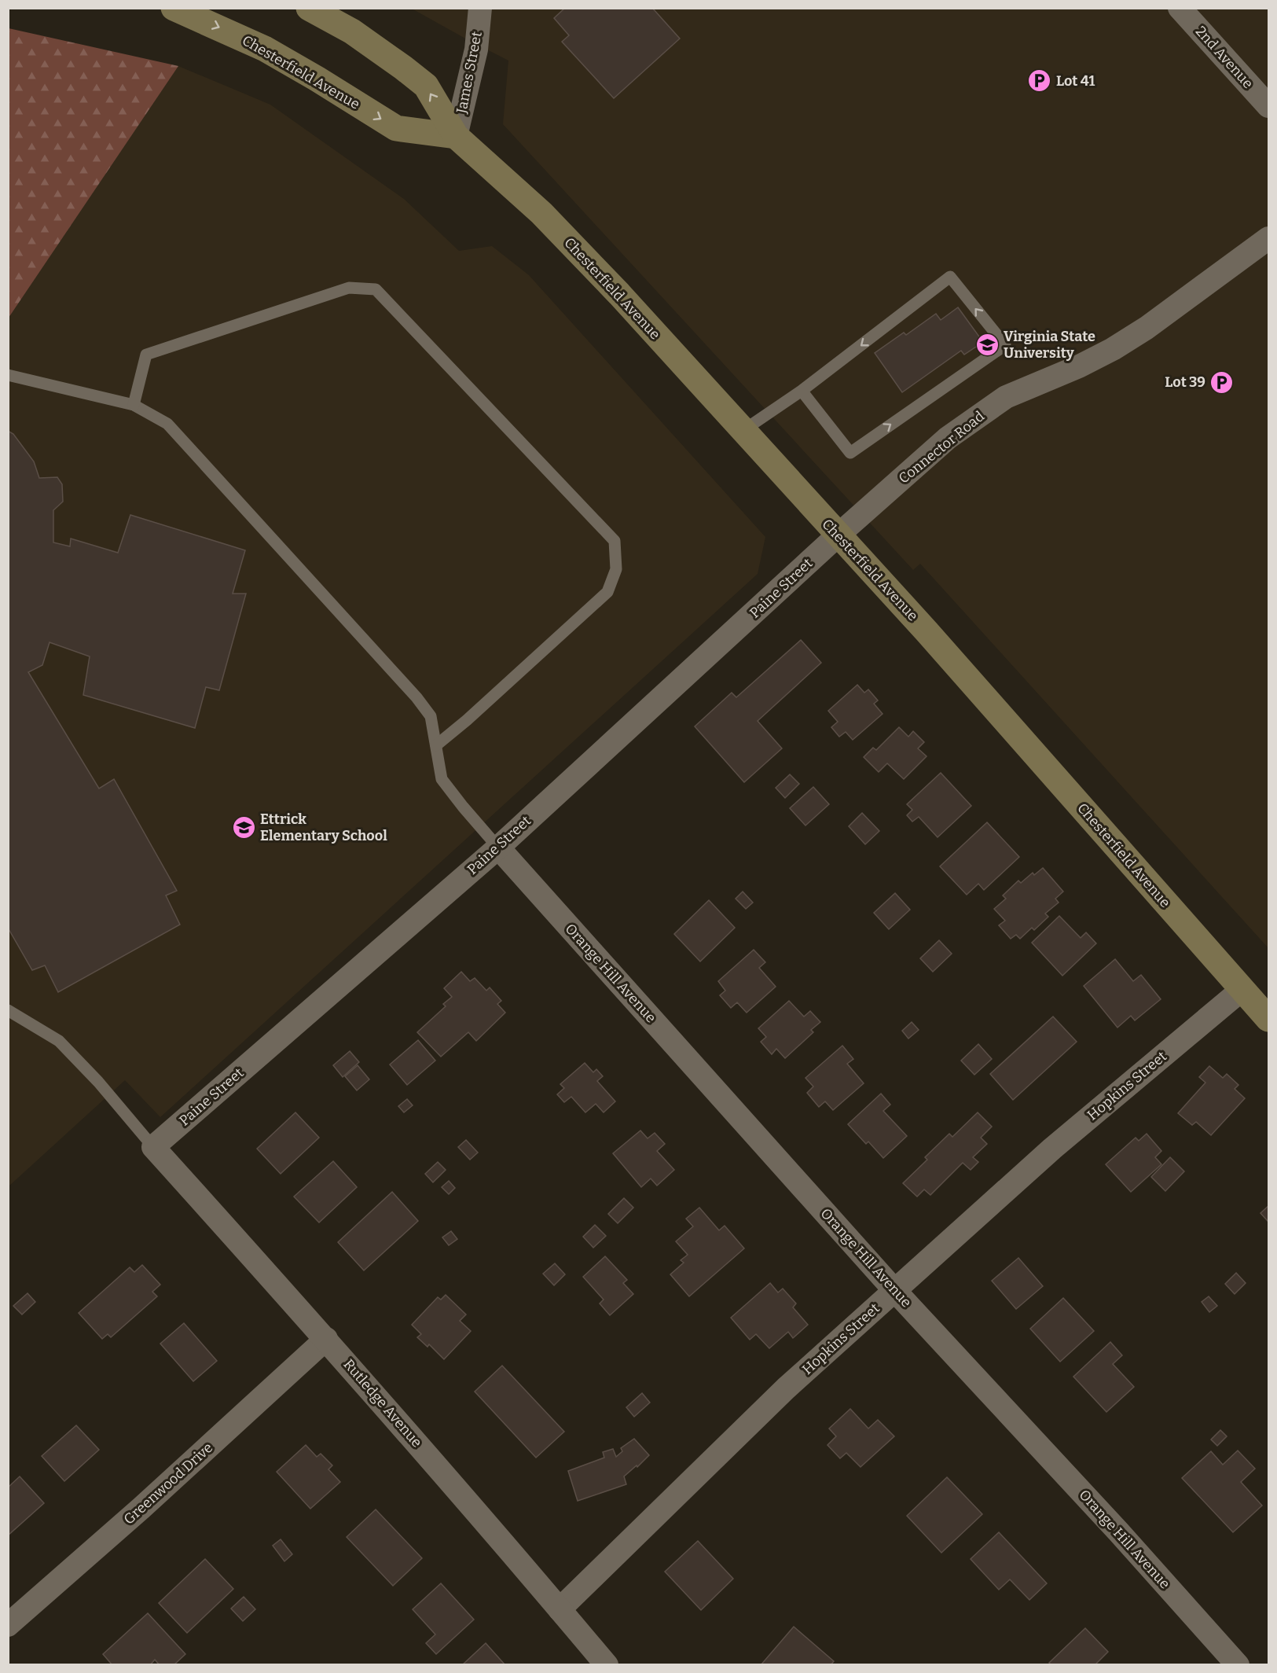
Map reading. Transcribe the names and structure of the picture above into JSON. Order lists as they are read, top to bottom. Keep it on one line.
{"streets":{"main road":["Chesterfield Avenue"],"street":["2nd Avenue","James Street","Connector Road","Paine Street","Orange Hill Avenue","Hopkins Street","Rutledge Avenue","Greenwood Drive"]},"crossings":[["Chesterfield Avenue","James Street"],["Chesterfield Avenue","Connector Road"],["Chesterfield Avenue","Paine Street"],["Chesterfield Avenue","Hopkins Street"],["Connector Road","Paine Street"],["Paine Street","Orange Hill Avenue"],["Paine Street","Rutledge Avenue"],["Orange Hill Avenue","Hopkins Street"],["Hopkins Street","Rutledge Avenue"],["Rutledge Avenue","Greenwood Drive"]],"places":{"parking":["Lot 41","Lot 39"],"school or university":["Virginia State University","Ettrick Elementary School"]}}
